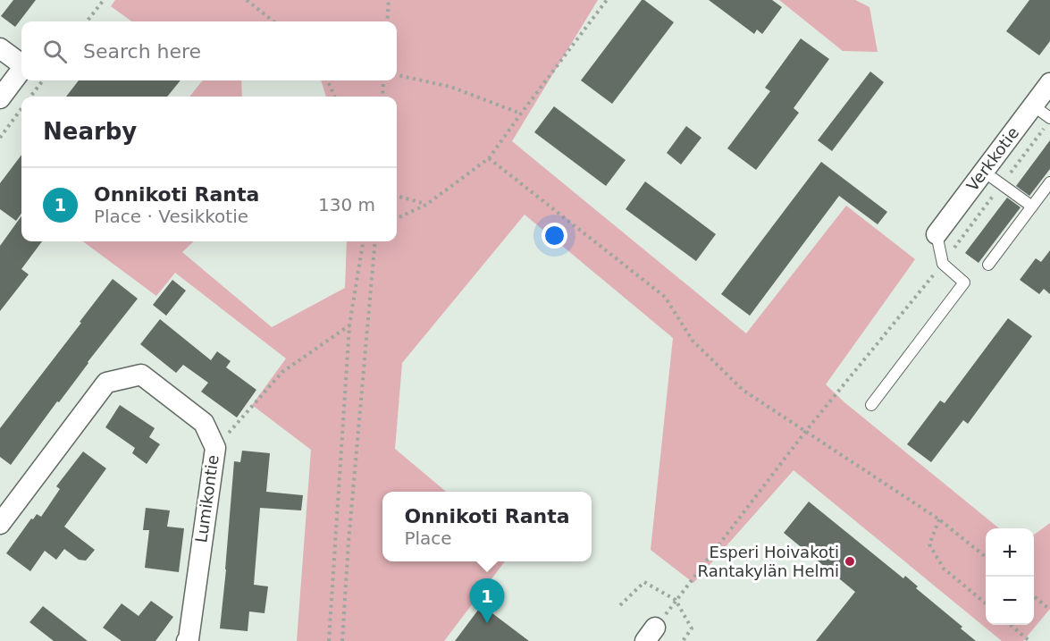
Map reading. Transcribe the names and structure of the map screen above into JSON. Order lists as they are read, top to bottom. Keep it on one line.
{"streets":{"street":["Verkkotie","Lumikontie"]},"places":["Esperi Hoivakoti Rantakylän Helmi"],"page":{"search":"Search here","heading":"Nearby","list":[{"mark":"1","name":"Onnikoti Ranta","note":"Place · Vesikkotie","value":"130 m"}],"popup":["Onnikoti Ranta","Place"],"map_buttons":["+","−"],"pins":"1"}}
